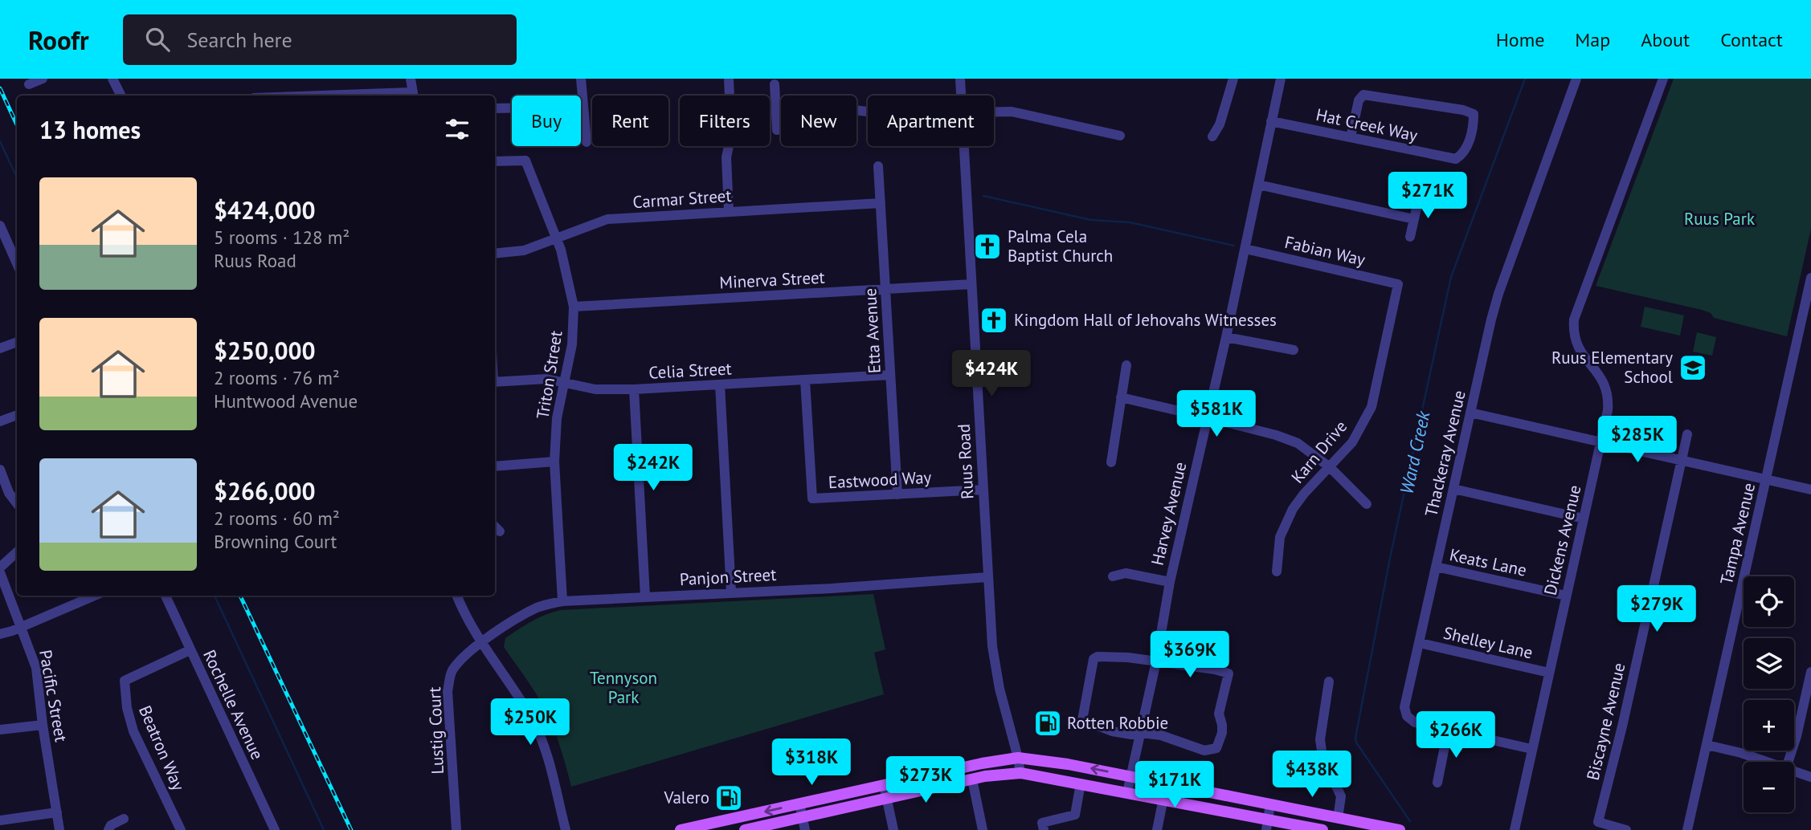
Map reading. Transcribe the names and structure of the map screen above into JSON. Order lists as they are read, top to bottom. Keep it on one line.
{"streets":{"street":["Hat Creek Way","Carmar Street","Fabian Way","Minerva Street","Etta Avenue","Celia Street","Triton Street","Karn Drive","Thackeray Avenue","Ruus Road","Eastwood Way","Harvey Avenue","Tampa Avenue","Dickens Avenue","Keats Lane","Panjon Street","Shelley Lane","Pacific Street","Rochelle Avenue","Biscayne Avenue","Lustig Court","Beatron Way"]},"crossings":[["Hat Creek Way","Harvey Avenue"],["Carmar Street","Etta Avenue"],["Carmar Street","Triton Street"],["Fabian Way","Karn Drive"],["Fabian Way","Harvey Avenue"],["Minerva Street","Etta Avenue"],["Minerva Street","Triton Street"],["Minerva Street","Ruus Road"],["Etta Avenue","Celia Street"],["Etta Avenue","Eastwood Way"],["Celia Street","Triton Street"],["Celia Street","Eastwood Way"],["Triton Street","Panjon Street"],["Thackeray Avenue","Dickens Avenue"],["Thackeray Avenue","Keats Lane"],["Thackeray Avenue","Shelley Lane"],["Ruus Road","Eastwood Way"],["Ruus Road","Panjon Street"],["Dickens Avenue","Keats Lane"],["Dickens Avenue","Shelley Lane"],["Panjon Street","Lustig Court"],["Rochelle Avenue","Beatron Way"]],"water":["Ward Creek"],"parks":["Ruus Park","Tennyson Park"],"places":{"church":["Palma Cela Baptist Church","Kingdom Hall of Jehovahs Witnesses"],"school or university":["Ruus Elementary School"],"fuel station":["Rotten Robbie","Valero"]},"page":{"header":"Roofr","search":"Search here","nav":["Home","Map","About","Contact"],"chip":["Buy","Rent","Filters","New","Apartment"],"heading":"13 homes","list":[{"name":"$424,000","note":"5 rooms · 128 m² · Ruus Road"},{"name":"$250,000","note":"2 rooms · 76 m² · Huntwood Avenue"},{"name":"$266,000","note":"2 rooms · 60 m² · Browning Court"}],"price":["$271K","$424K","$581K","$285K","$242K","$279K","$369K","$250K","$266K","$318K","$438K","$273K","$171K"],"map_buttons":["+","−"]}}
